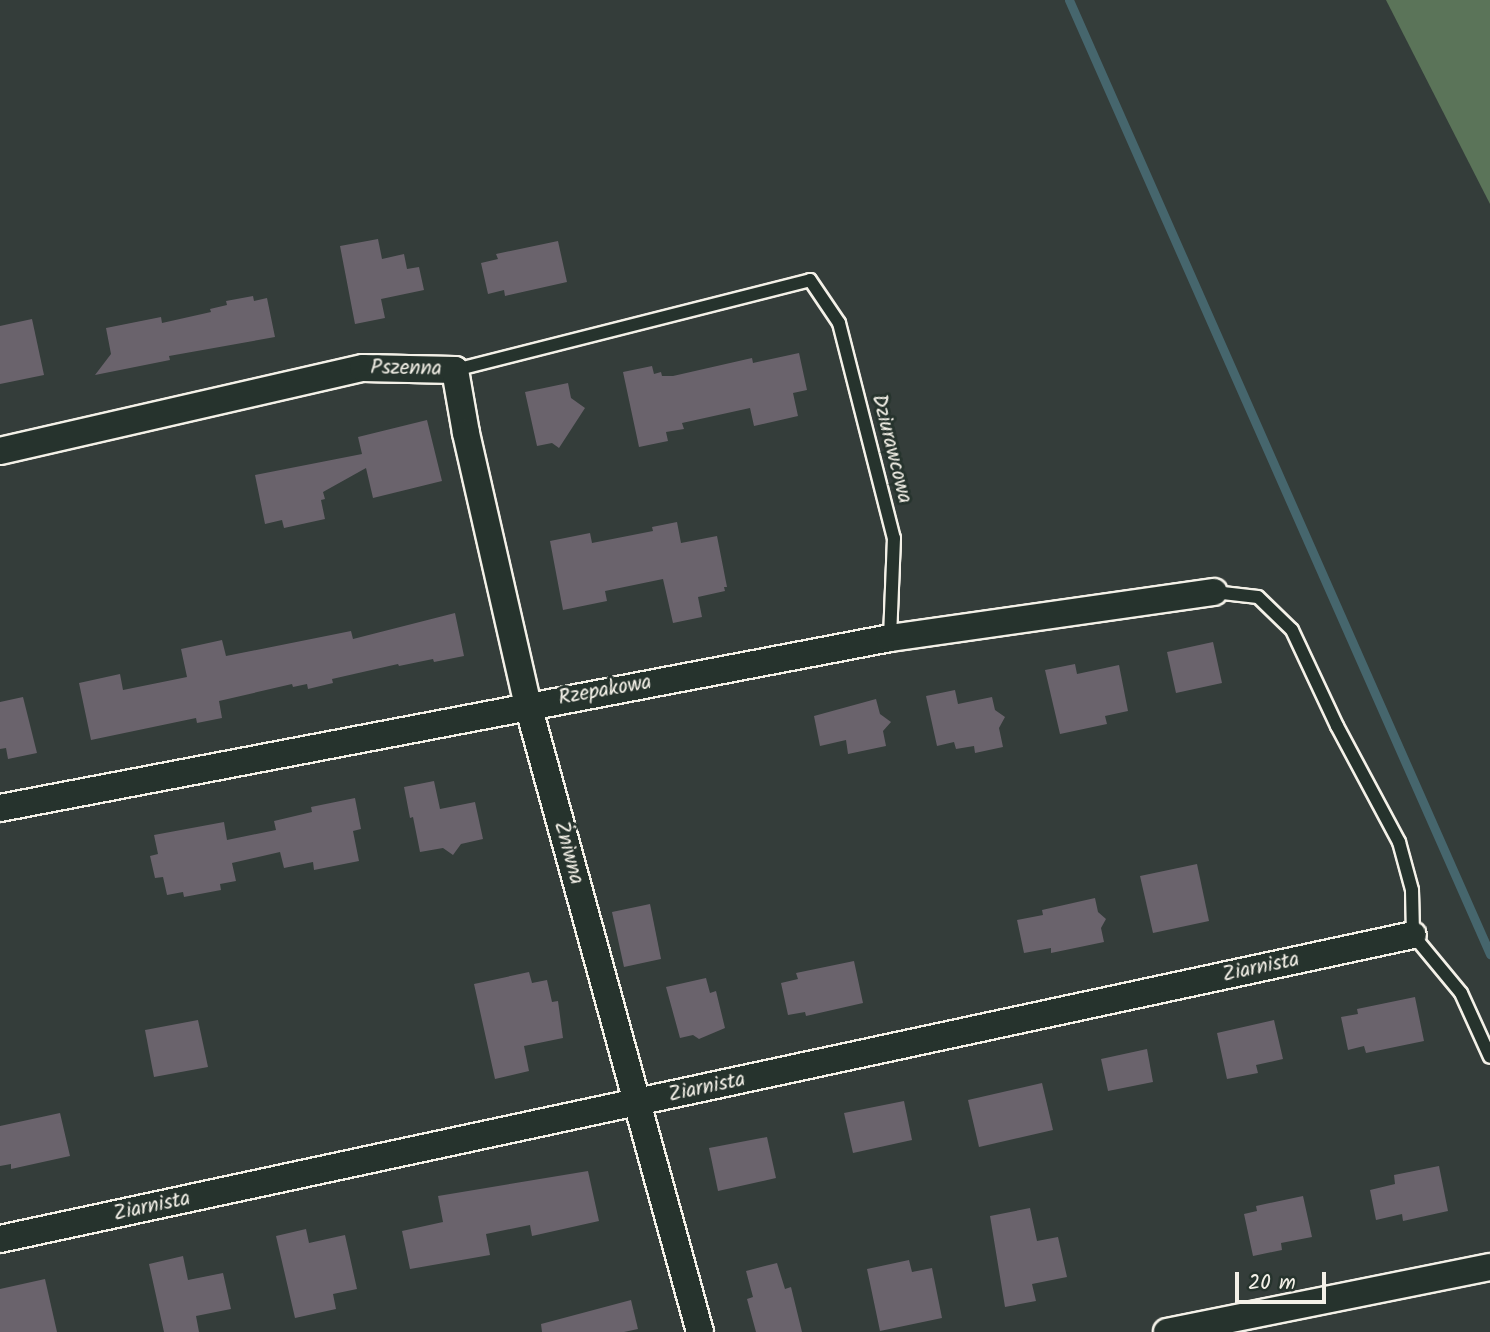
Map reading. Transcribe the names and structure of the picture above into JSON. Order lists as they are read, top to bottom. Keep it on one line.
{"streets":{"street":["Pszenna","Rzepakowa","Żniwna","Ziarnista"],"lane":["Dziurawcowa"]},"crossings":[["Pszenna","Dziurawcowa"],["Pszenna","Żniwna"],["Dziurawcowa","Rzepakowa"],["Rzepakowa","Żniwna"],["Żniwna","Ziarnista"]],"scale_bar":"20 m"}
